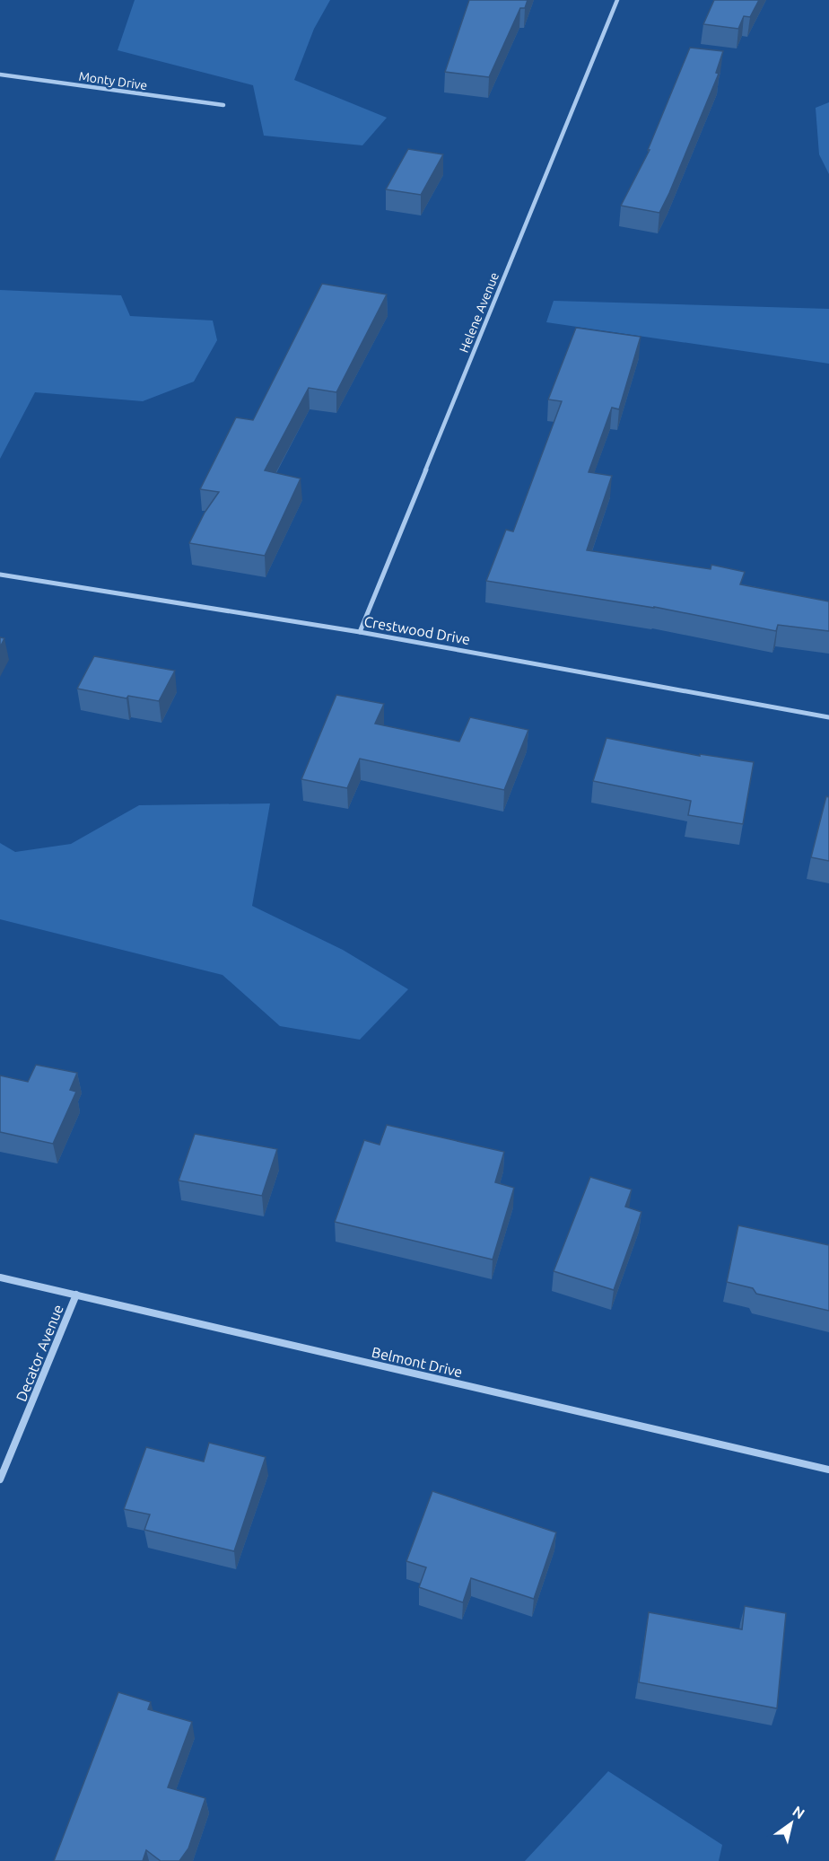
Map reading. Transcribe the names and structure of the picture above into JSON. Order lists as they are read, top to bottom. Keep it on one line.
{"streets":{"street":["Monty Drive","Helene Avenue","Crestwood Drive","Decator Avenue","Belmont Drive"]},"crossings":[["Helene Avenue","Crestwood Drive"],["Decator Avenue","Belmont Drive"]],"north":"top right"}
